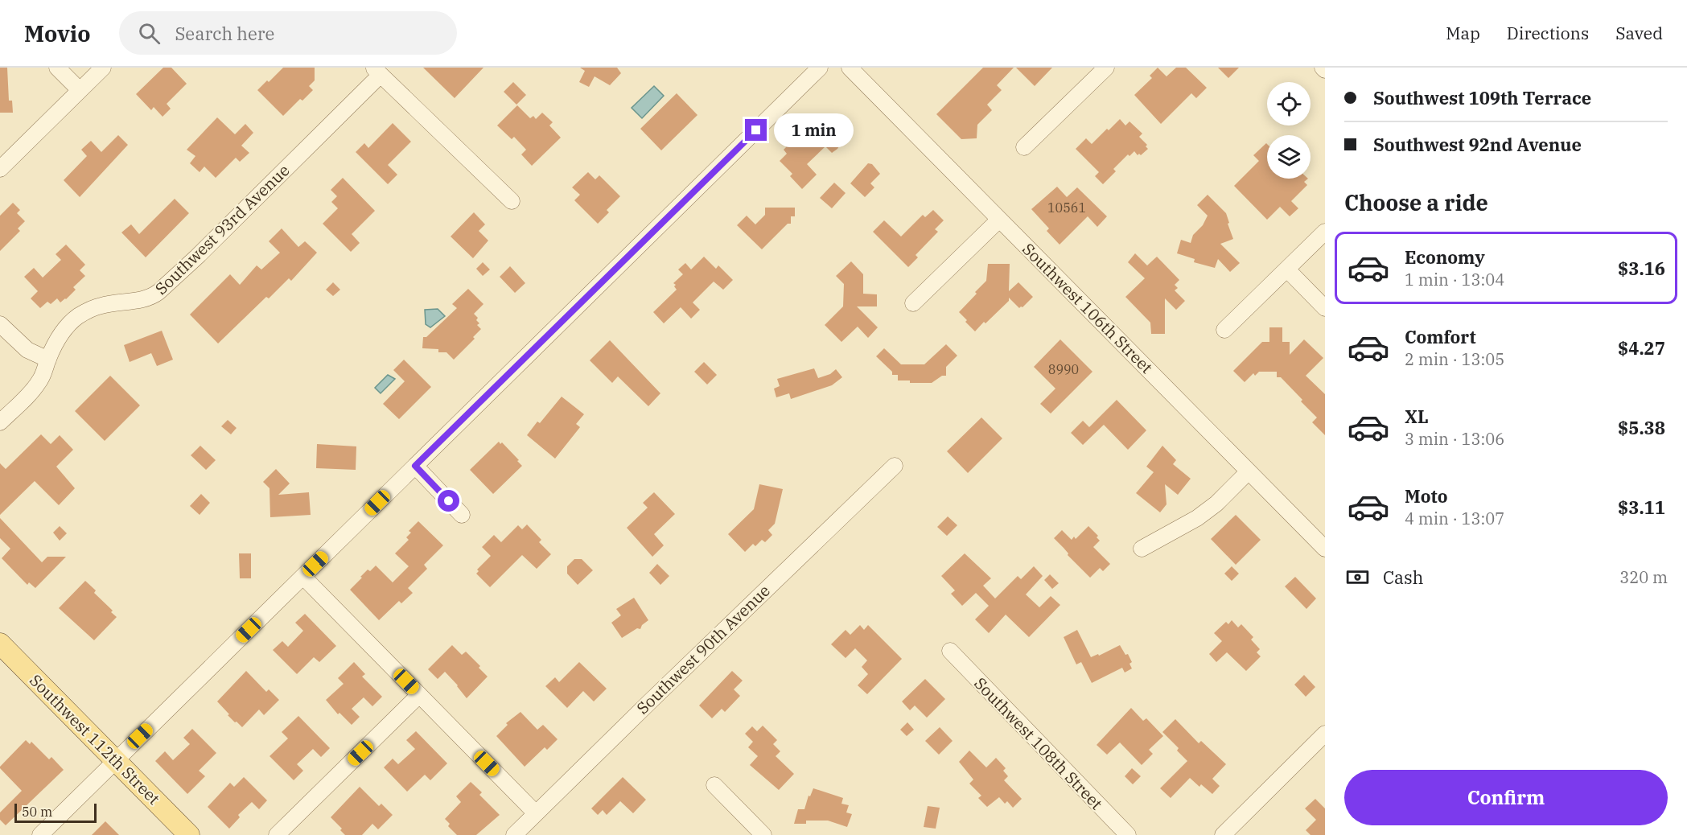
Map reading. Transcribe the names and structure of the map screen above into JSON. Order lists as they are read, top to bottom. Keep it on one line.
{"streets":{"main road":["Southwest 112th Street"],"street":["Southwest 93rd Avenue","Southwest 106th Street","Southwest 90th Avenue","Southwest 108th Street"]},"house_numbers":["10561","8990"],"scale_bar":"50 m","page":{"header":"Movio","search":"Search here","nav":["Map","Directions","Saved"],"banner":["Southwest 109th Terrace","Southwest 92nd Avenue"],"bubble":"1 min","heading":"Choose a ride","list":[{"name":"Economy","note":"1 min · 13:04","value":"$3.16"},{"name":"Comfort","note":"2 min · 13:05","value":"$4.27"},{"name":"XL","note":"3 min · 13:06","value":"$5.38"},{"name":"Moto","note":"4 min · 13:07","value":"$3.11"}],"pay":["Cash","320 m"],"buttons":"Confirm","scale":"50 m"}}
